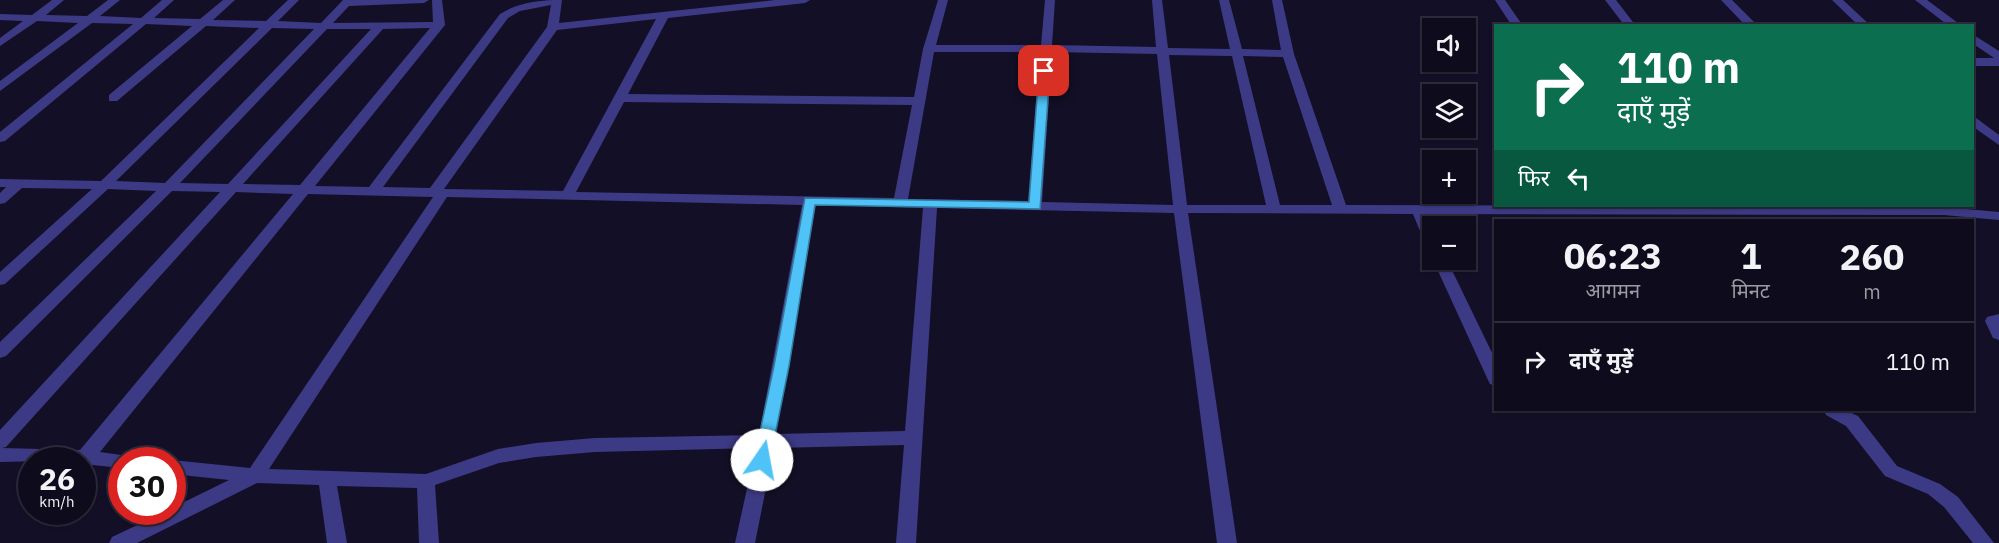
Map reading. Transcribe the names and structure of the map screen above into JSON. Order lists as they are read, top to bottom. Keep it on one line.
{"page":{"map_buttons":["+","−"],"turn":["110 m","दाएँ मुड़ें"],"then":"फिर","eta":["06:23","आगमन","1","मिनट","260","m"],"list":[{"name":"दाएँ मुड़ें","value":"110 m"}],"speed":"26 km/h","limit":"30"}}
